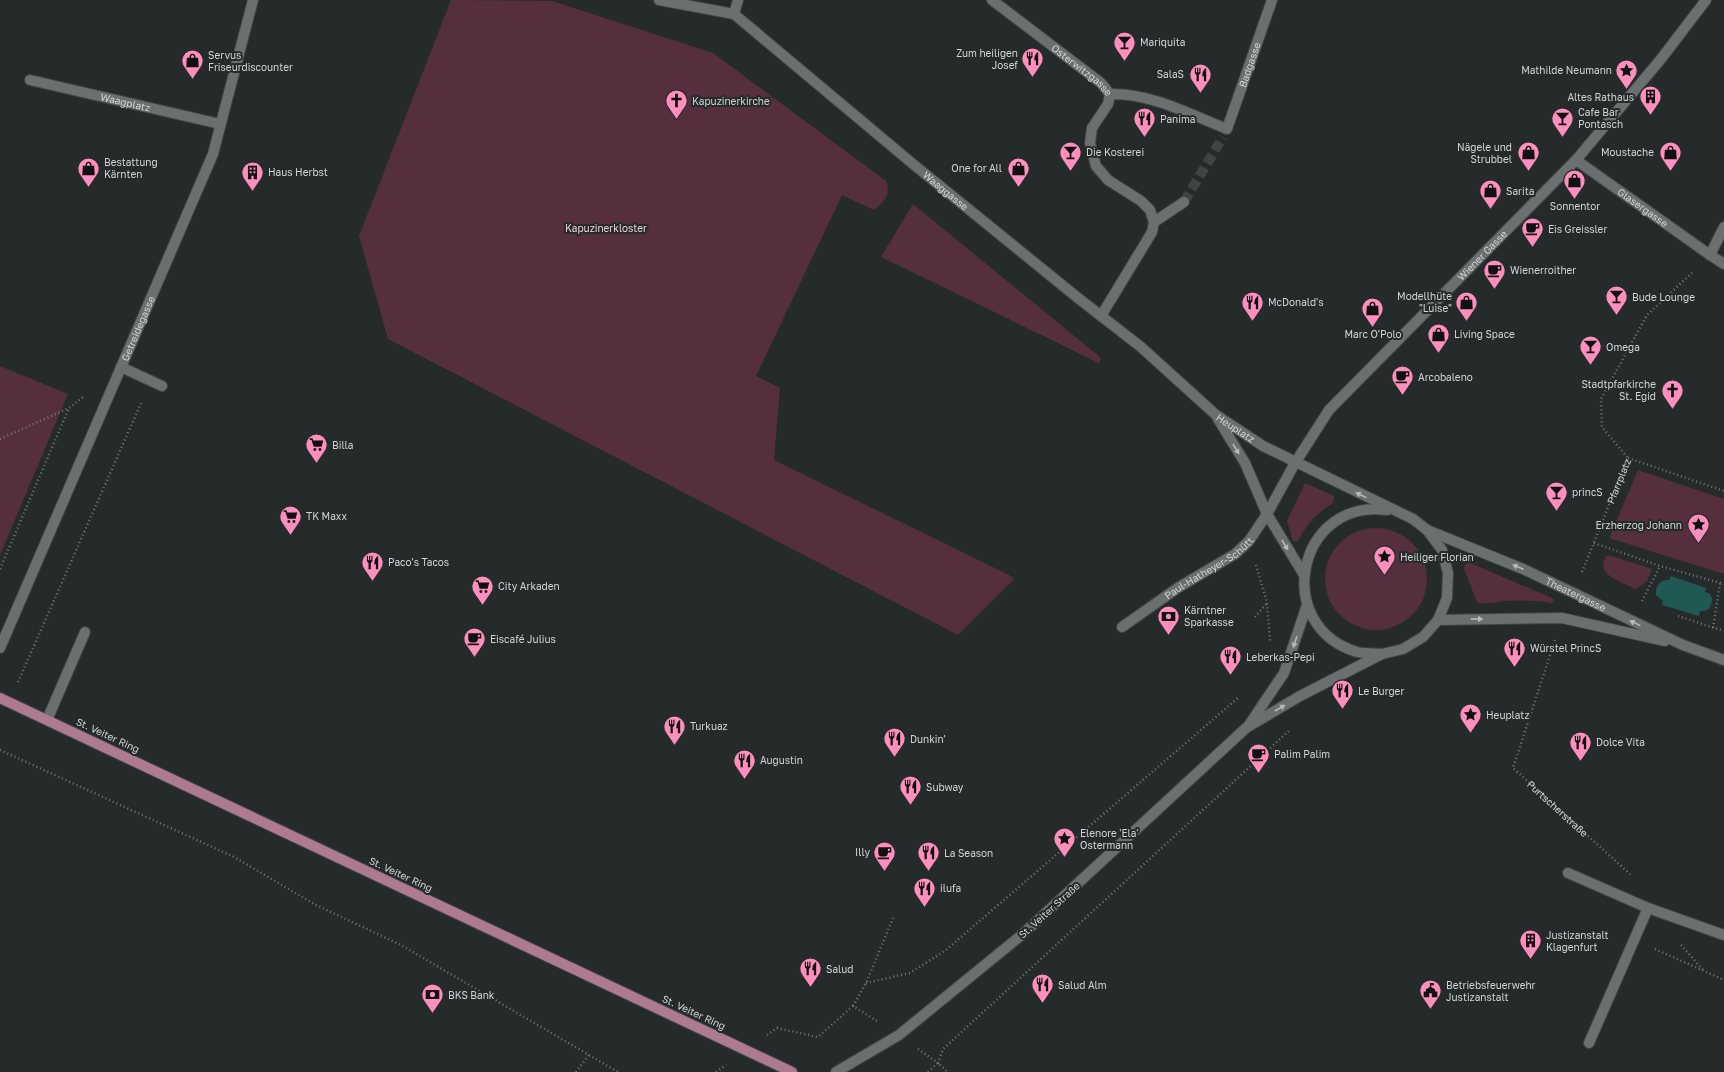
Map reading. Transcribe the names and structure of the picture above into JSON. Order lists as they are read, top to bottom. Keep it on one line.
{"streets":{"main road":["St. Veiter Ring"],"street":["Badgasse","Osterwitzgasse","Waagplatz","Waaggasse","Glasergasse","Wiener Gasse","Getreidegasse","Heuplatz","Paul-Hatheyer-Schütt","Theatergasse","St. Veiter Straße"],"path":["Pfarrplatz","Purtscherstraße"]},"crossings":[["Badgasse","Osterwitzgasse"],["Waagplatz","Getreidegasse"],["Waaggasse","Heuplatz"],["Glasergasse","Wiener Gasse"],["Glasergasse","Pfarrplatz"],["Wiener Gasse","Heuplatz"],["Wiener Gasse","Paul-Hatheyer-Schütt"],["Heuplatz","Paul-Hatheyer-Schütt"],["Heuplatz","Theatergasse"],["Heuplatz","St. Veiter Straße"],["Pfarrplatz","Theatergasse"]],"parks":["Kapuzinerkloster"],"places":{"bar":["Mariquita","Cafe Bar Pontasch","Die Kosterei","Bude Lounge","Omega","princS"],"restaurant":["Zum heiligen Josef","SalaS","Panima","McDonald's","Paco's Tacos","Würstel PrincS","Leberkas-Pepi","Le Burger","Turkuaz","Dunkin'","Dolce Vita","Augustin","Subway","La Season","ilufa","Salud","Salud Alm"],"shop":["Servus Friseurdiscounter","Moustache","Nägele und Strubbel","Bestattung Kärnten","One for All","Sonnentor","Sarita","Modellhüte \"Luise\"","Marc O'Polo","Living Space"],"place":["Mathilde Neumann","Erzherzog Johann","Heiliger Florian","Heuplatz","Elenore 'Ela' Ostermann"],"building":["Altes Rathaus","Haus Herbst","Justizanstalt Klagenfurt"],"church":["Kapuzinerkirche","Stadtpfarkirche St. Egid"],"cafe":["Eis Greissler","Wienerroither","Arcobaleno","Eiscafé Julius","Palim Palim","Illy"],"supermarket":["Billa","TK Maxx","City Arkaden"],"bank":["Kärntner Sparkasse","BKS Bank"],"public building":["Betriebsfeuerwehr Justizanstalt"]}}
